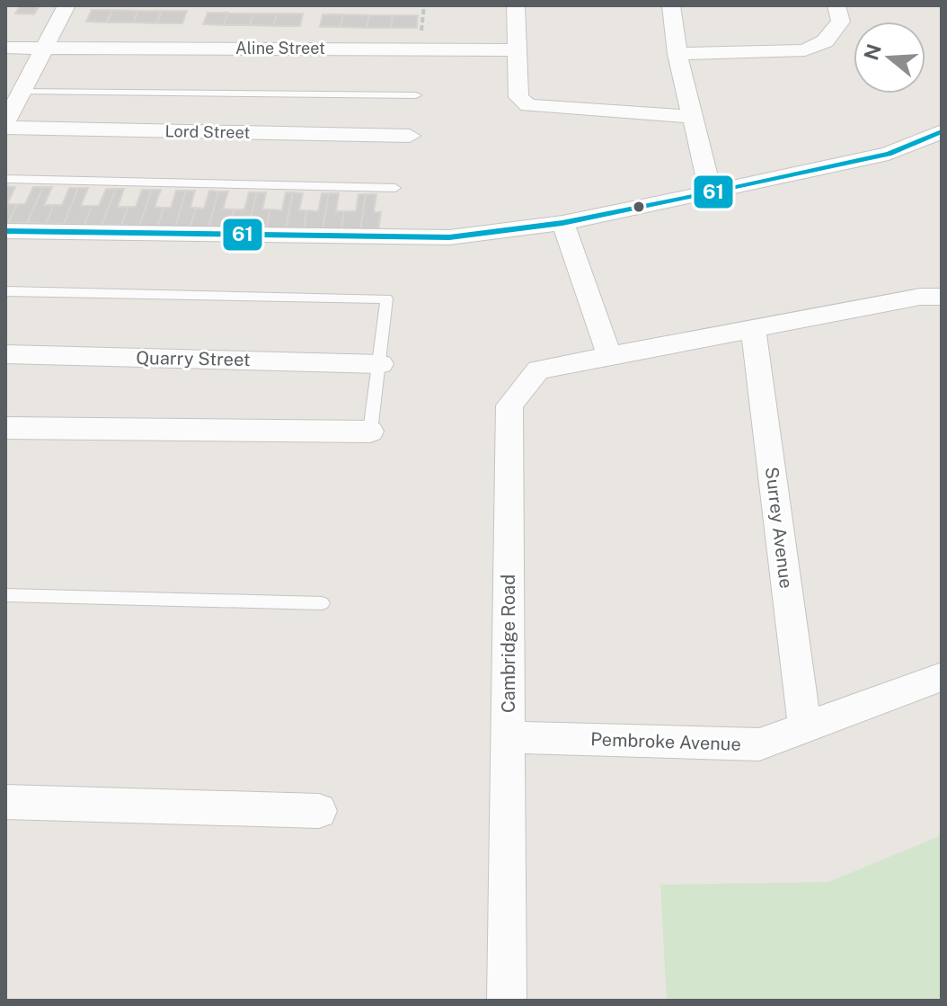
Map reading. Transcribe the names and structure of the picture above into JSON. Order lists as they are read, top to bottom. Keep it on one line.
{"streets":{"street":["Aline Street","Lord Street","Quarry Street","Surrey Avenue","Cambridge Road","Pembroke Avenue"]},"crossings":[["Surrey Avenue","Pembroke Avenue"],["Cambridge Road","Pembroke Avenue"]],"lines":["transit line 61"],"north":"left"}
